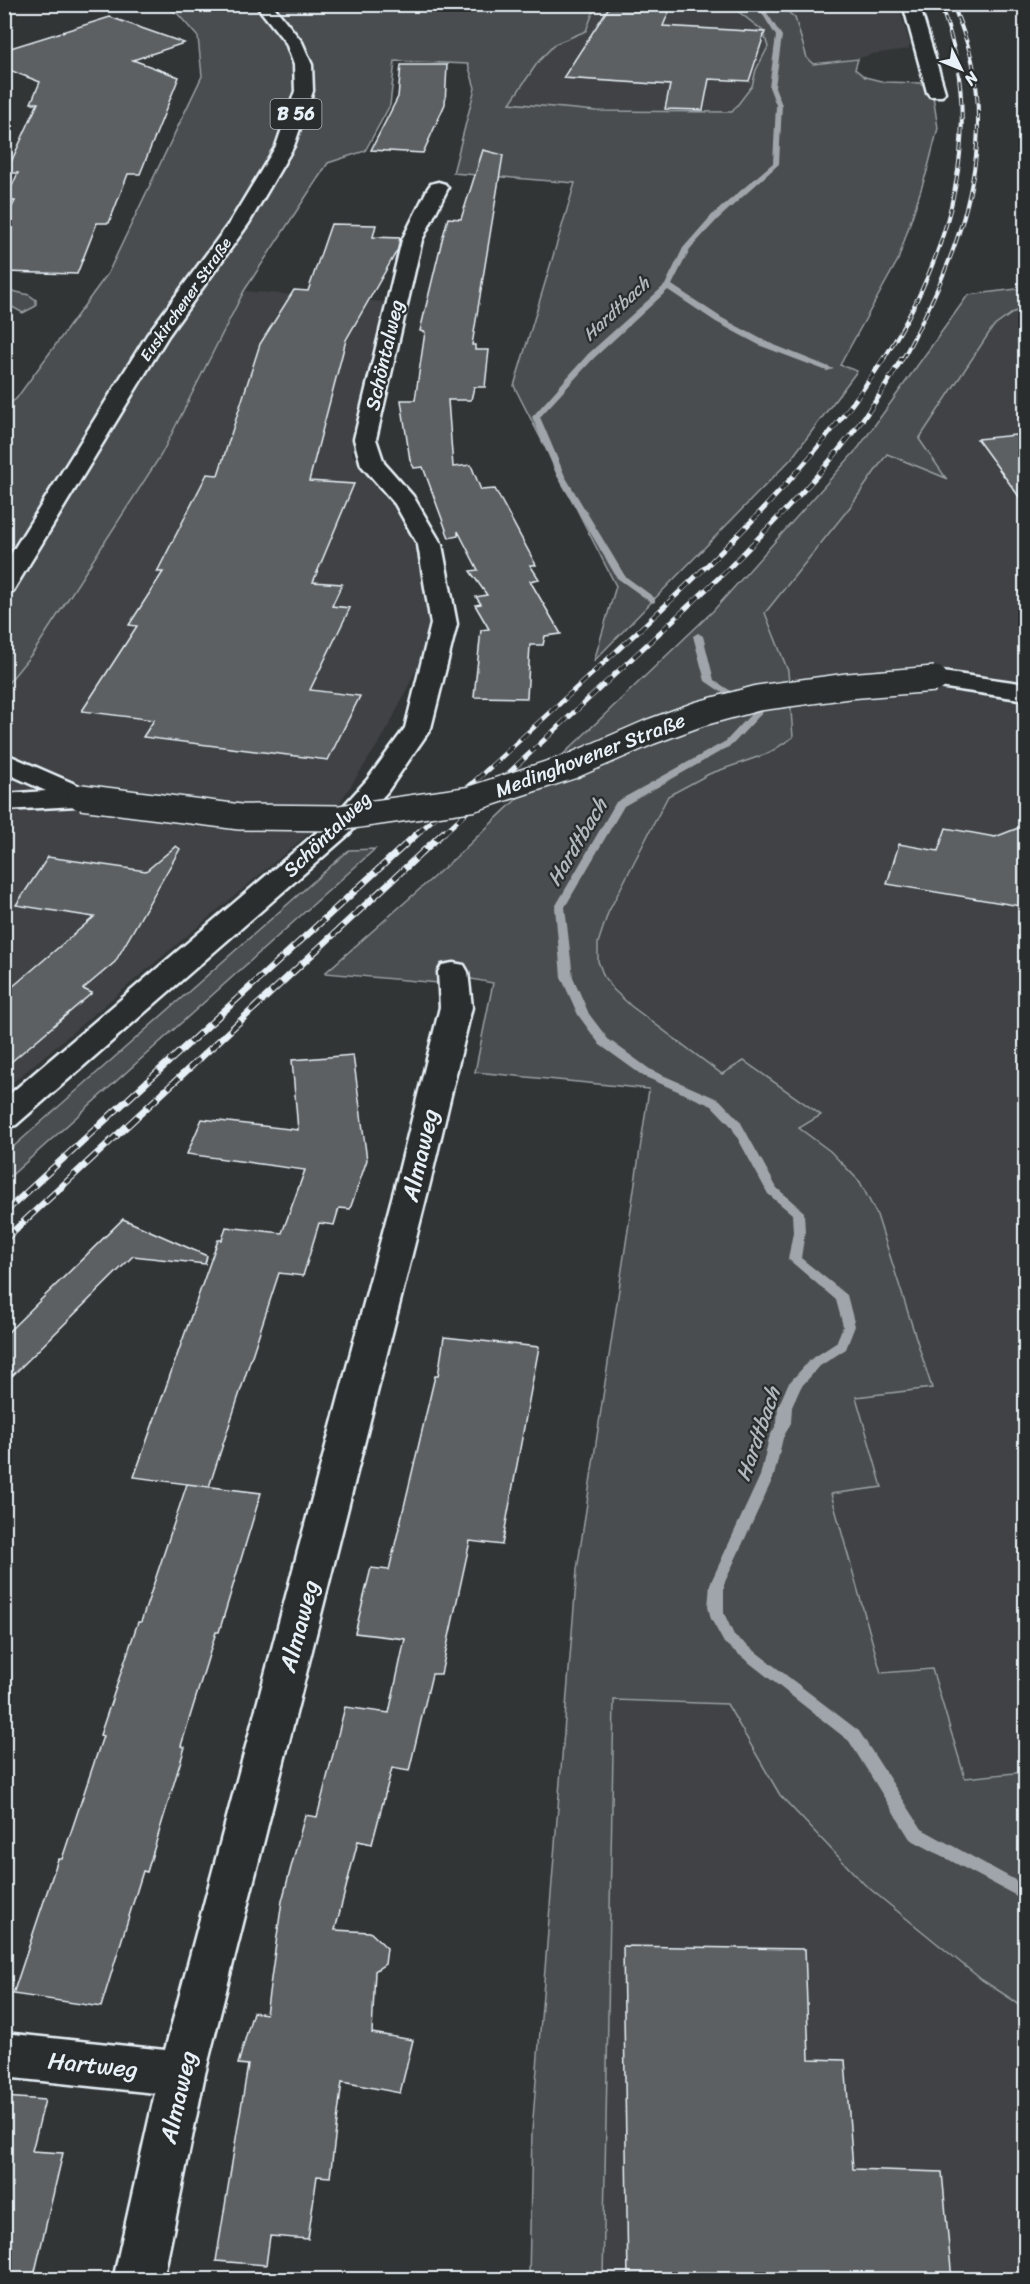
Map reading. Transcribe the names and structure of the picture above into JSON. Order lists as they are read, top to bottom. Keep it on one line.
{"streets":{"street":["B 56","Euskirchener Straße","Schöntalweg","Medinghovener Straße","Almaweg","Hartweg"]},"crossings":[["Almaweg","Hartweg"]],"water":["Hardtbach"],"north":"bottom right"}
